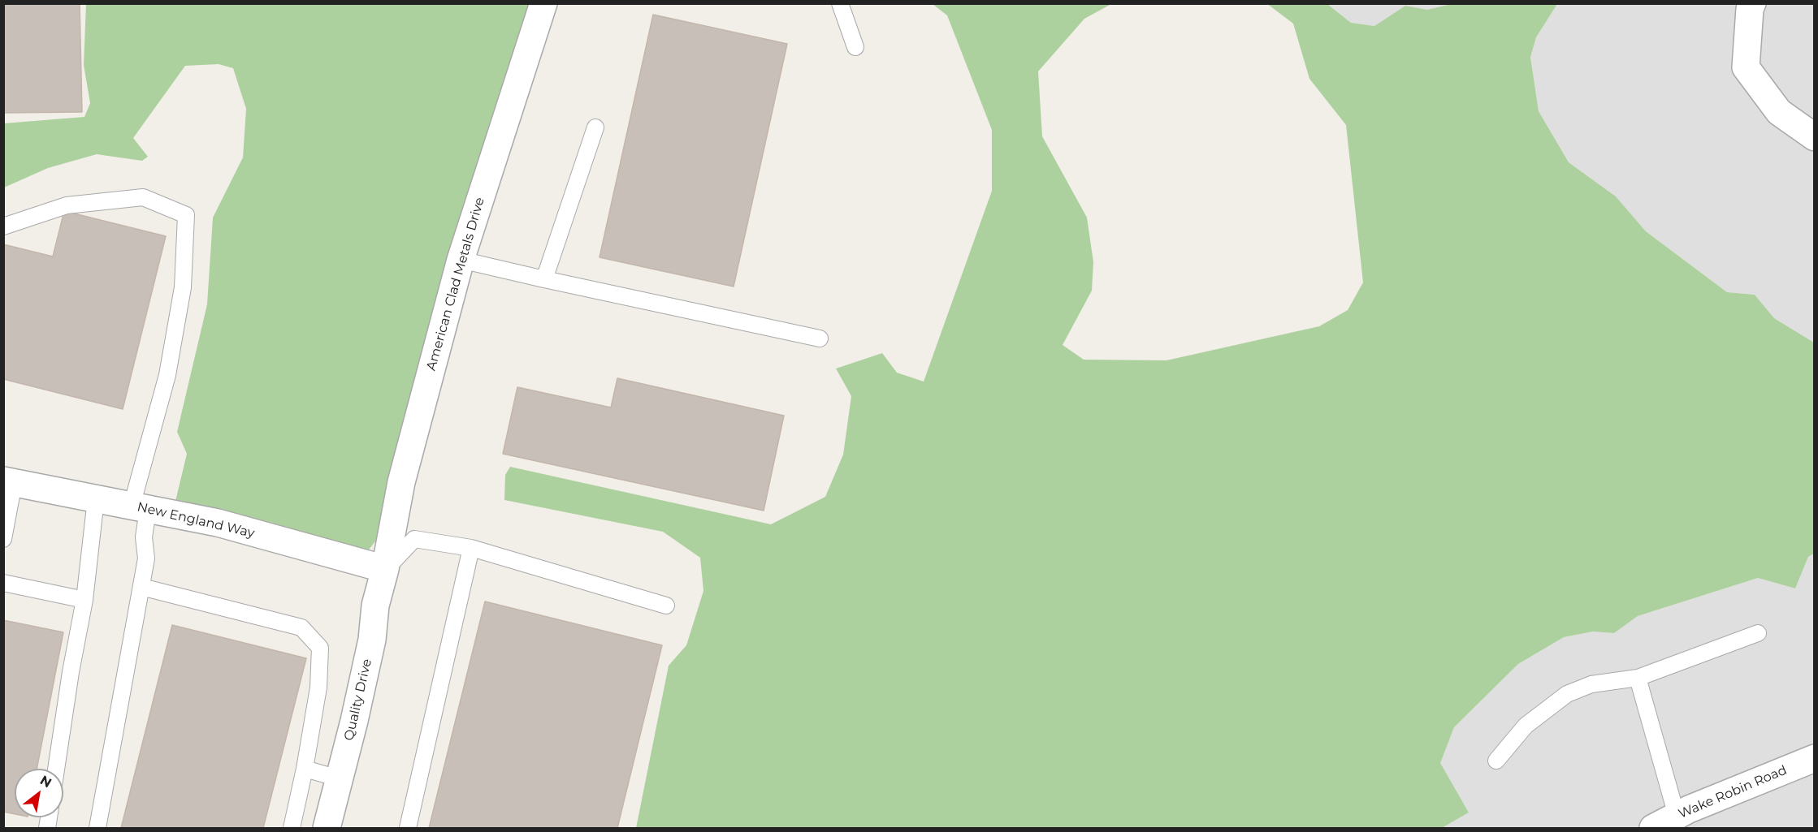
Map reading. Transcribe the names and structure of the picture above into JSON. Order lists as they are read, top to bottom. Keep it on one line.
{"streets":{"street":["American Clad Metals Drive","New England Way","Quality Drive","Wake Robin Road"]},"crossings":[["American Clad Metals Drive","New England Way"],["American Clad Metals Drive","Quality Drive"],["New England Way","Quality Drive"]],"north":"top right"}
